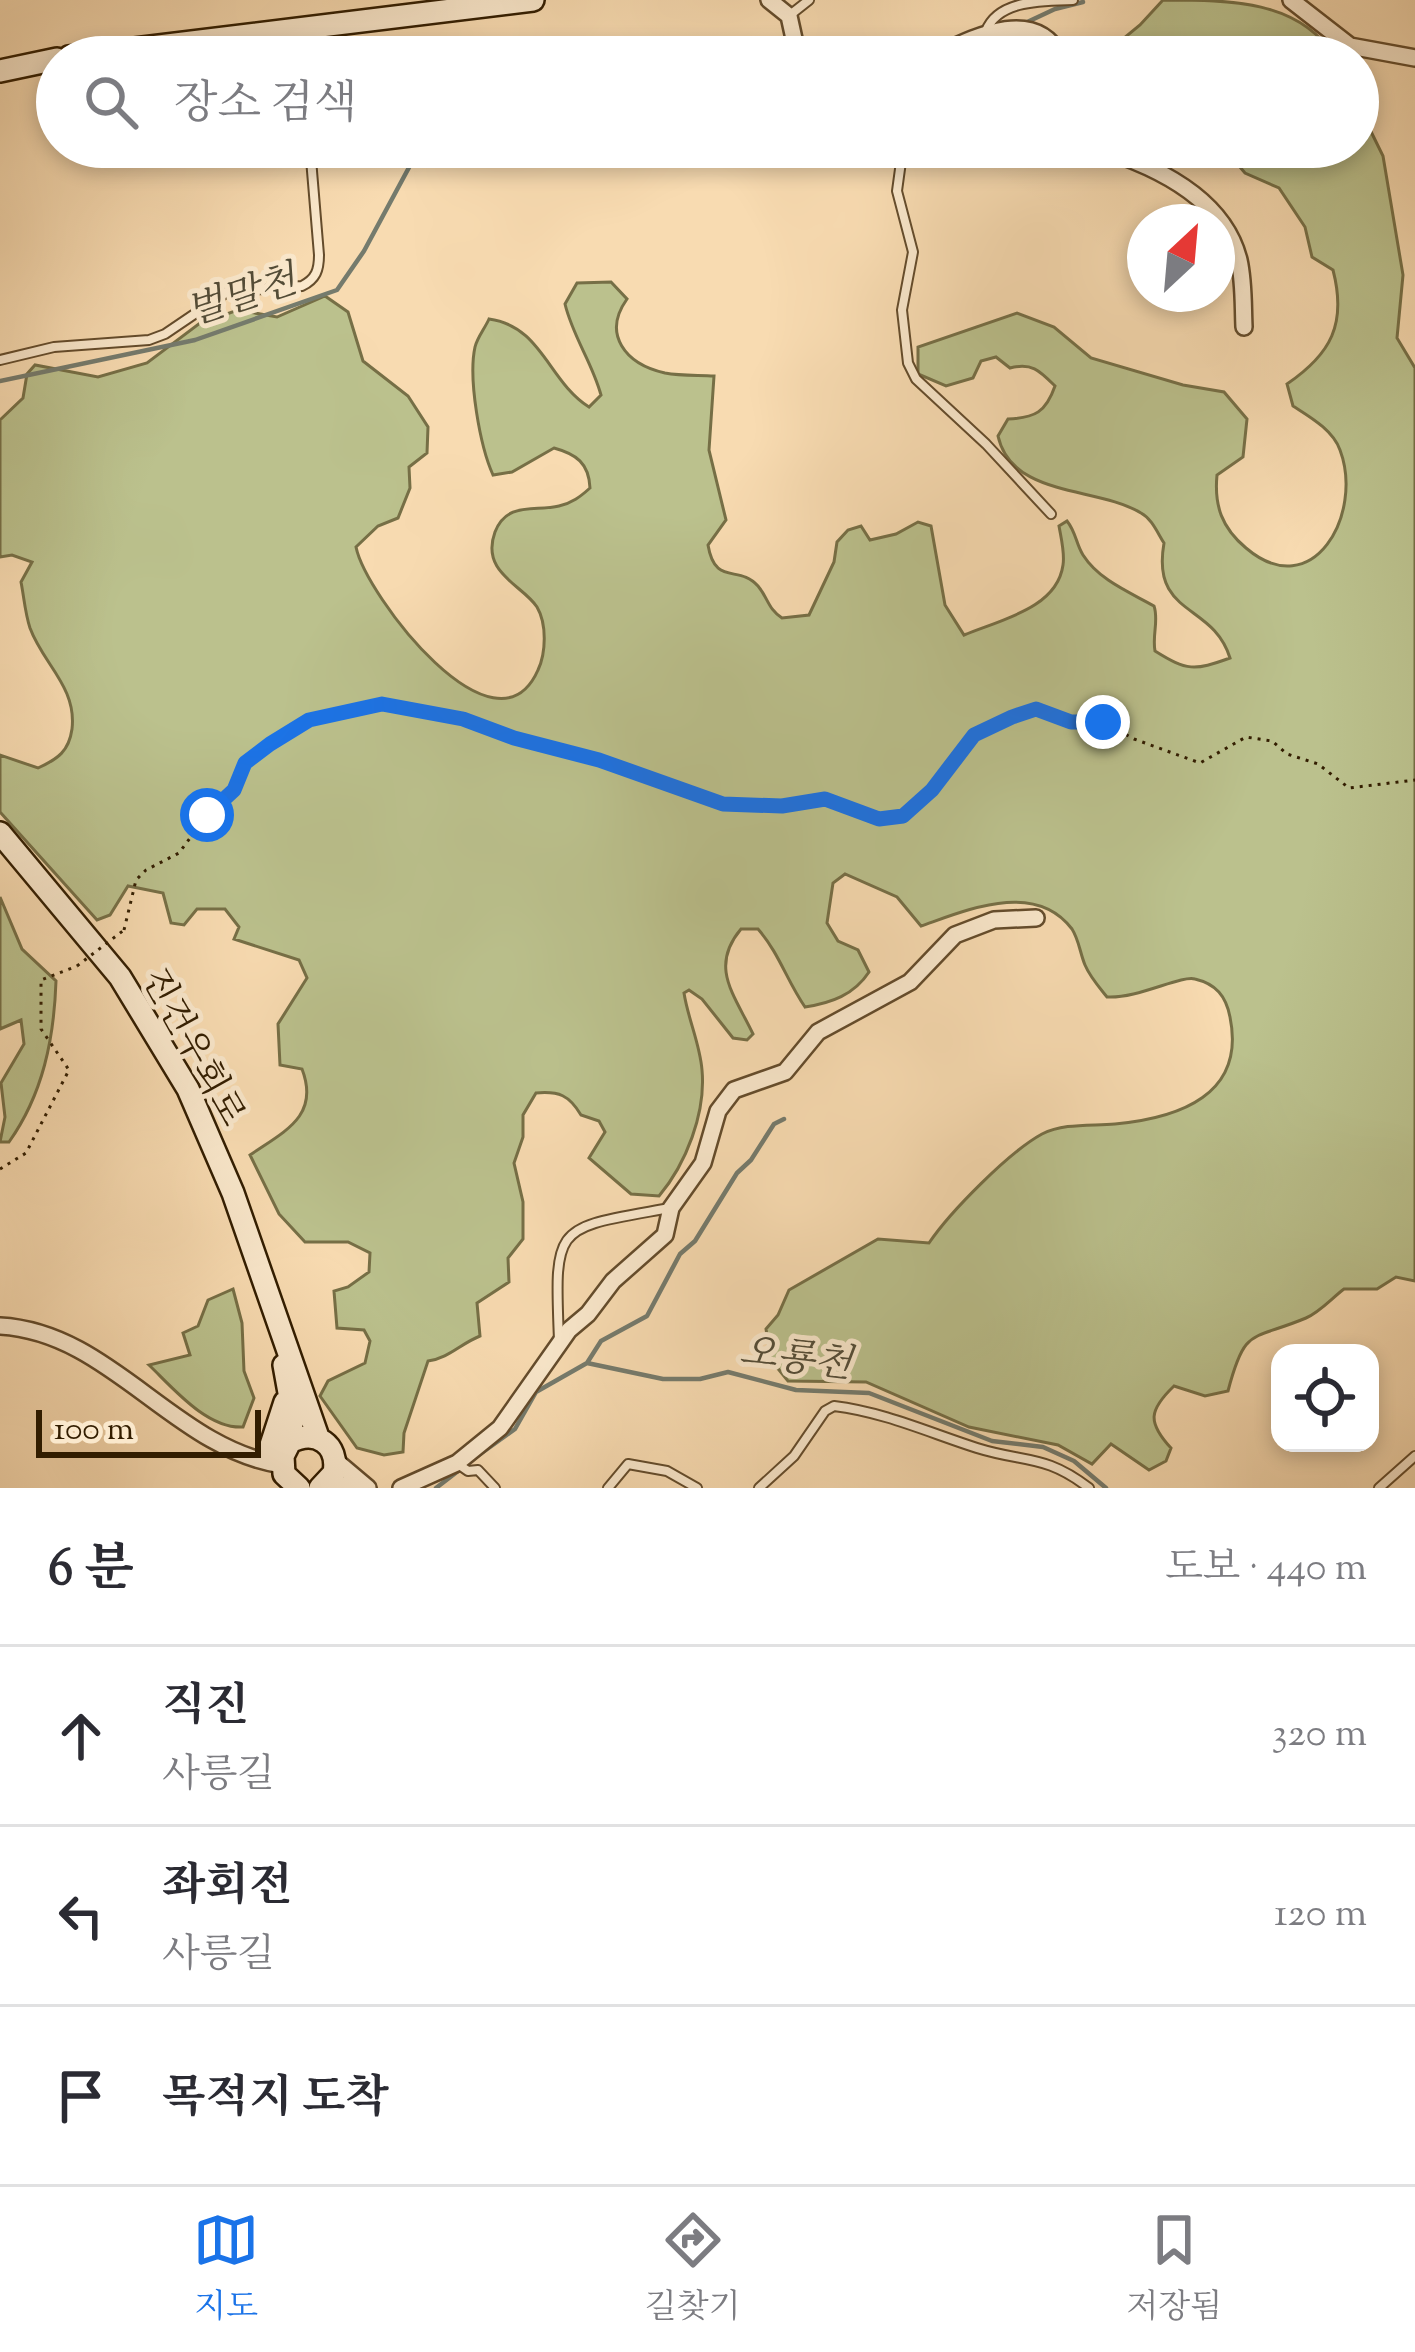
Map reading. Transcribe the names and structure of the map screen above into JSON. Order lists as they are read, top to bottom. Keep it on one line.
{"streets":{"main road":["진건우회로"]},"water":["벌말천","오룡천"],"scale_bar":"100 m","north":"top right","page":{"search":"장소 검색","scale":"100 m","heading":["6 분","도보 · 440 m"],"list":[["직진","사릉길","320 m"],["좌회전","사릉길","120 m"],"목적지 도착"],"nav":["지도","길찾기","저장됨"]}}
